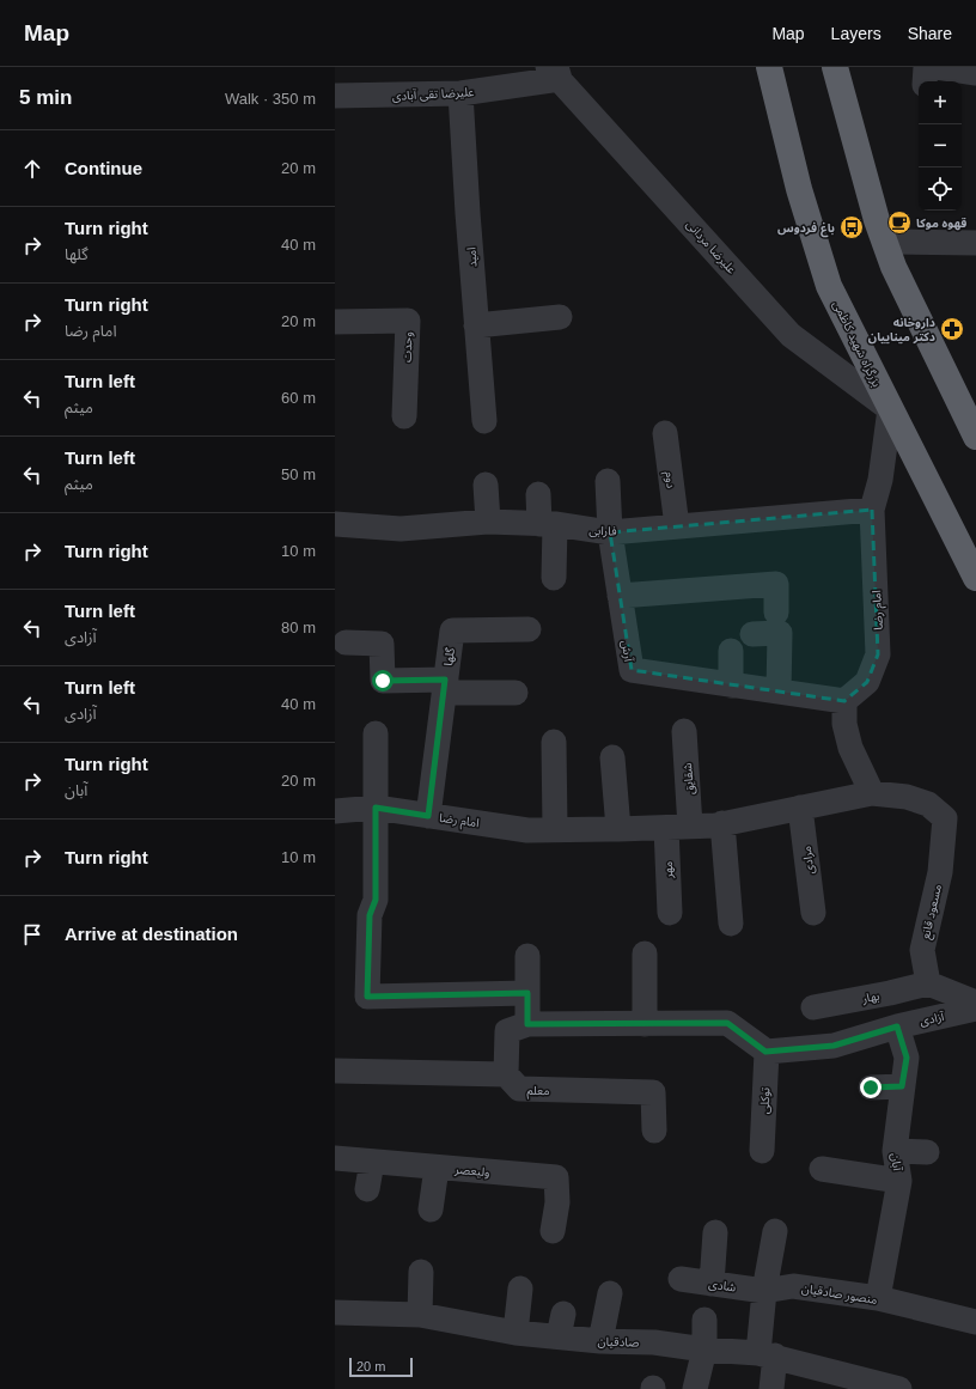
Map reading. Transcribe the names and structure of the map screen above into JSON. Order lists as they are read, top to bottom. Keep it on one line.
{"streets":{"highway":["بزرگراه شهید کاظمی"],"street":["علیرضا تقی آبادی","علیرضا مردانی","امید","وحدت","دوم","فارابی","امام رضا","آرش","گلها","شقایق","مرادی","مهر","مسعود قانع","بهار","آزادی","معلم","توکلی","آبان","ولیعصر","شادی","منصور صادقیان","صادقیان"]},"crossings":[["علیرضا تقی آبادی","علیرضا مردانی"],["علیرضا تقی آبادی","امید"],["علیرضا مردانی","بزرگراه شهید کاظمی"],["علیرضا مردانی","امام رضا"],["بزرگراه شهید کاظمی","امام رضا"],["دوم","فارابی"],["فارابی","امام رضا"],["فارابی","آرش"],["امام رضا","آرش"],["امام رضا","گلها"],["امام رضا","شقایق"],["امام رضا","مرادی"],["امام رضا","مهر"],["امام رضا","مسعود قانع"],["مسعود قانع","بهار"],["آزادی","توکلی"],["آزادی","آبان"],["آبان","منصور صادقیان"],["شادی","منصور صادقیان"]],"places":{"cafe":["قهوه موکا"],"bus stop":["باغ فردوس"],"pharmacy":["داروخانه دکتر میناییان"]},"scale_bar":"20 m","page":{"header":"Map","nav":["Map","Layers","Share"],"heading":["5 min","Walk · 350 m"],"map_buttons":["+","−"],"list":[["Continue","20 m"],["Turn right","گلها","40 m"],["Turn right","امام رضا","20 m"],["Turn left","میثم","60 m"],["Turn left","میثم","50 m"],["Turn right","10 m"],["Turn left","آزادی","80 m"],["Turn left","آزادی","40 m"],["Turn right","آبان","20 m"],["Turn right","10 m"],"Arrive at destination"],"scale":"20 m"}}
